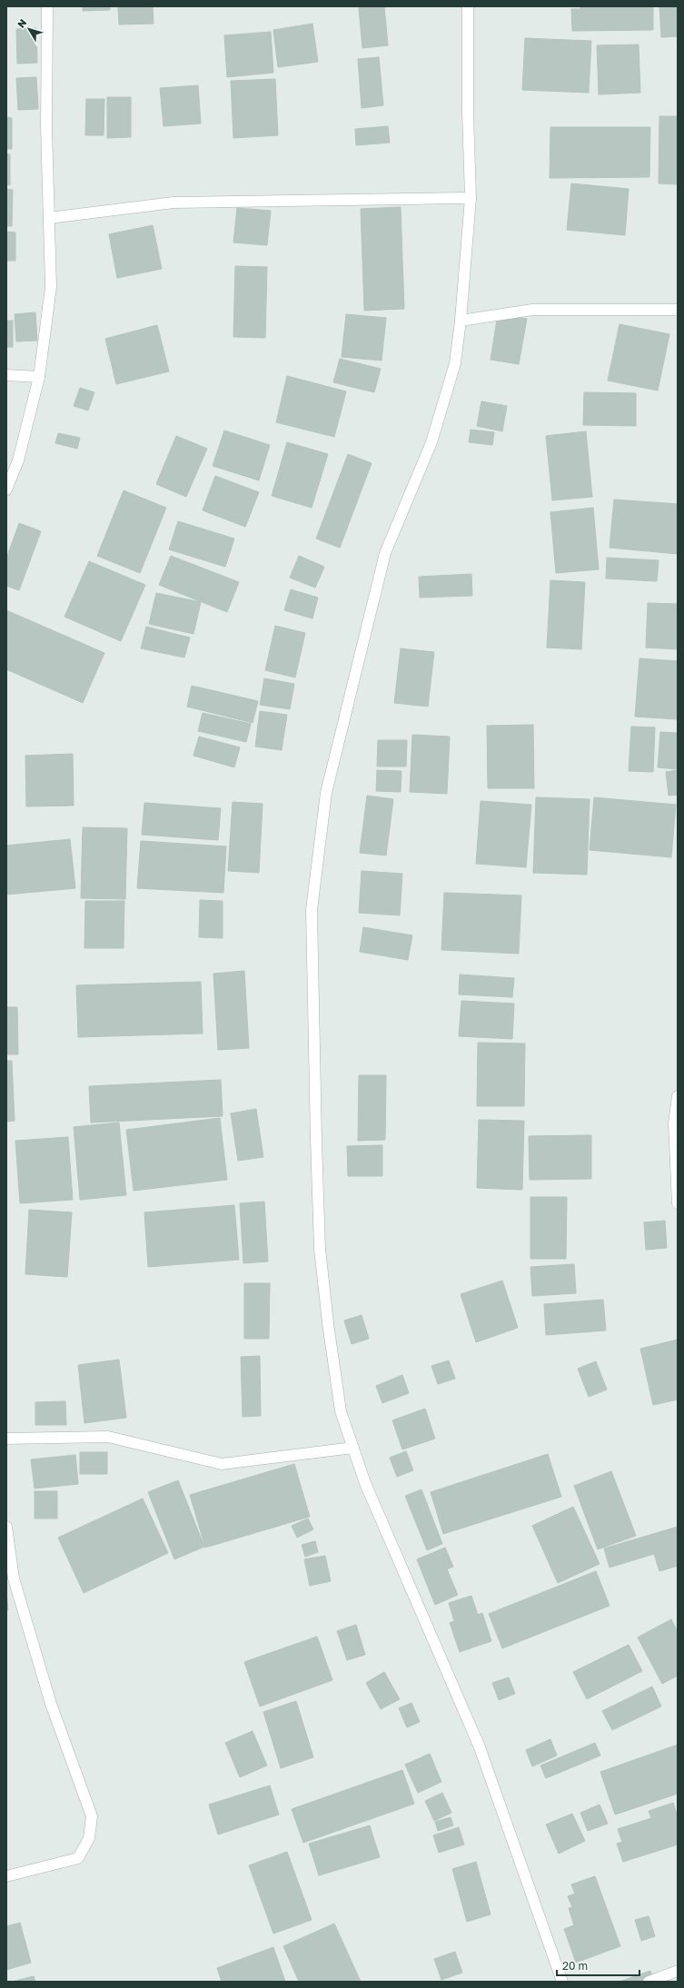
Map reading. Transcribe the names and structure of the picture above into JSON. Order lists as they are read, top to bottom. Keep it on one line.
{"scale_bar":"20 m","north":"top left"}
